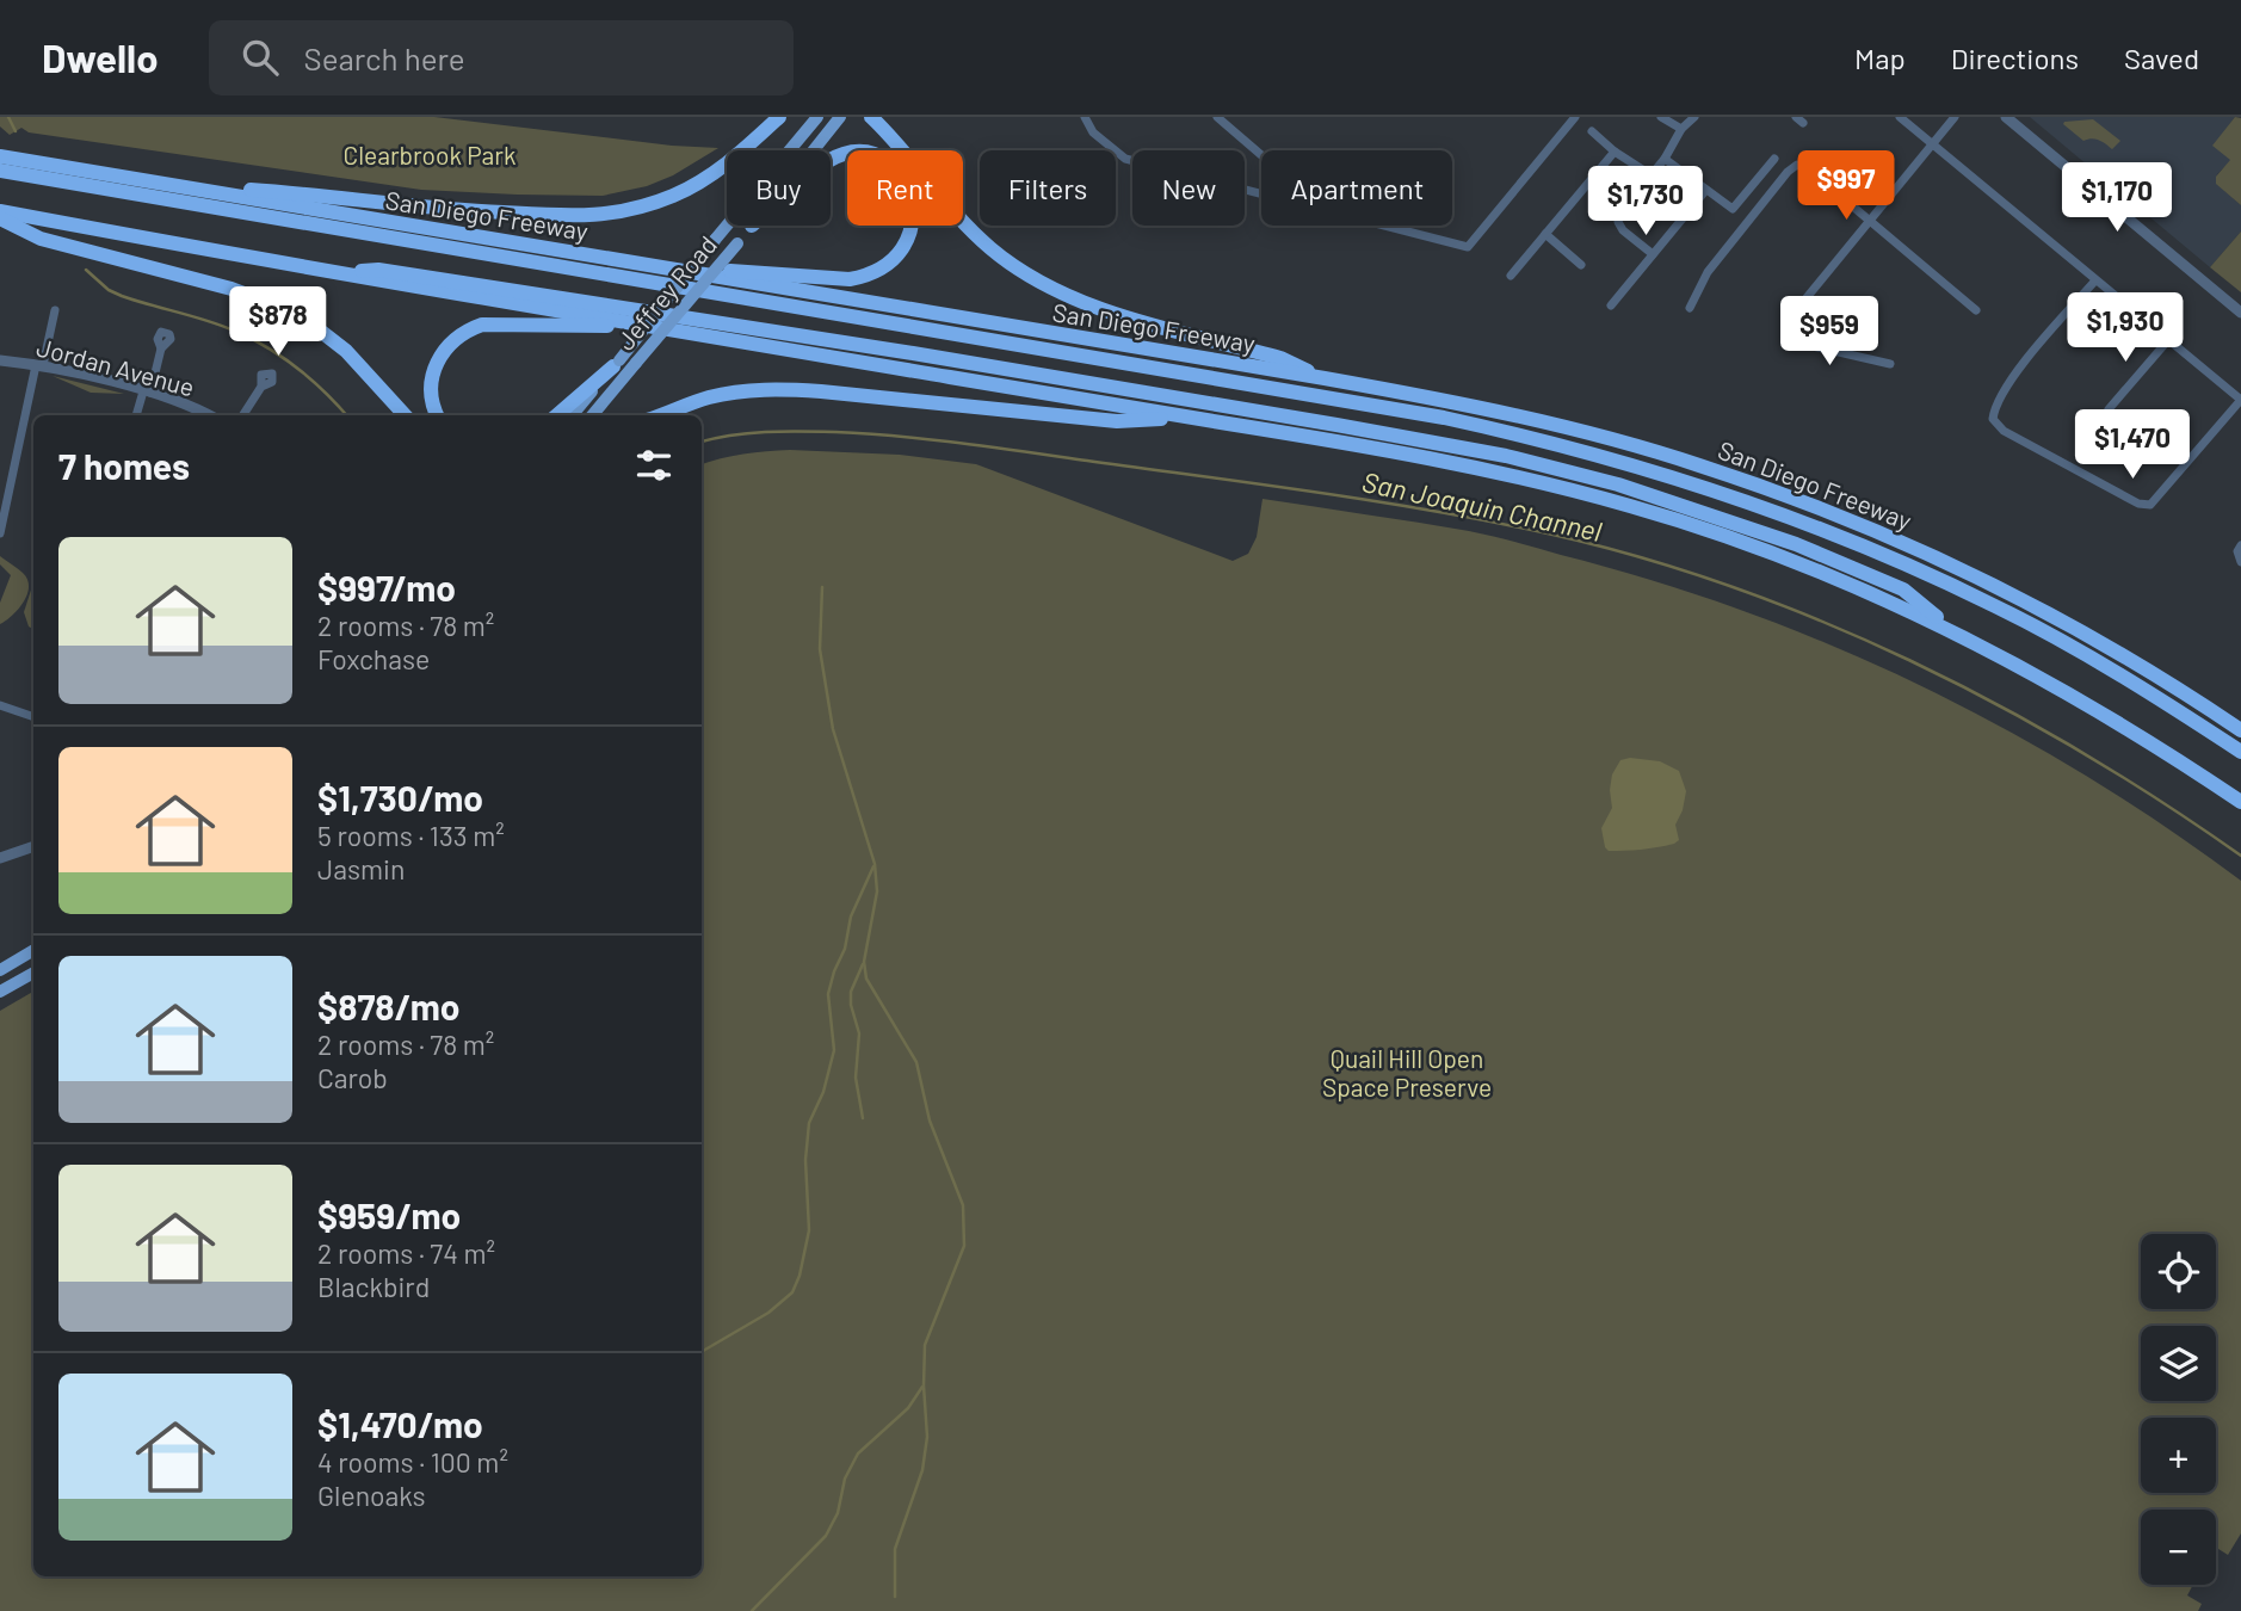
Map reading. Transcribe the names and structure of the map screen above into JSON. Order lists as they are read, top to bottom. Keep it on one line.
{"streets":{"highway":["San Diego Freeway"],"main road":["Jeffrey Road"],"street":["Jordan Avenue"]},"water":["San Joaquin Channel"],"parks":["Clearbrook Park","Quail Hill Open Space Preserve"],"page":{"header":"Dwello","search":"Search here","nav":["Map","Directions","Saved"],"price":["$997","$1,170","$1,730","$878","$1,930","$959","$1,470"],"chip":["Buy","Rent","Filters","New","Apartment"],"heading":"7 homes","list":[{"name":"$997/mo","note":"2 rooms · 78 m² · Foxchase"},{"name":"$1,730/mo","note":"5 rooms · 133 m² · Jasmin"},{"name":"$878/mo","note":"2 rooms · 78 m² · Carob"},{"name":"$959/mo","note":"2 rooms · 74 m² · Blackbird"},{"name":"$1,470/mo","note":"4 rooms · 100 m² · Glenoaks"}],"map_buttons":["+","−"]}}
